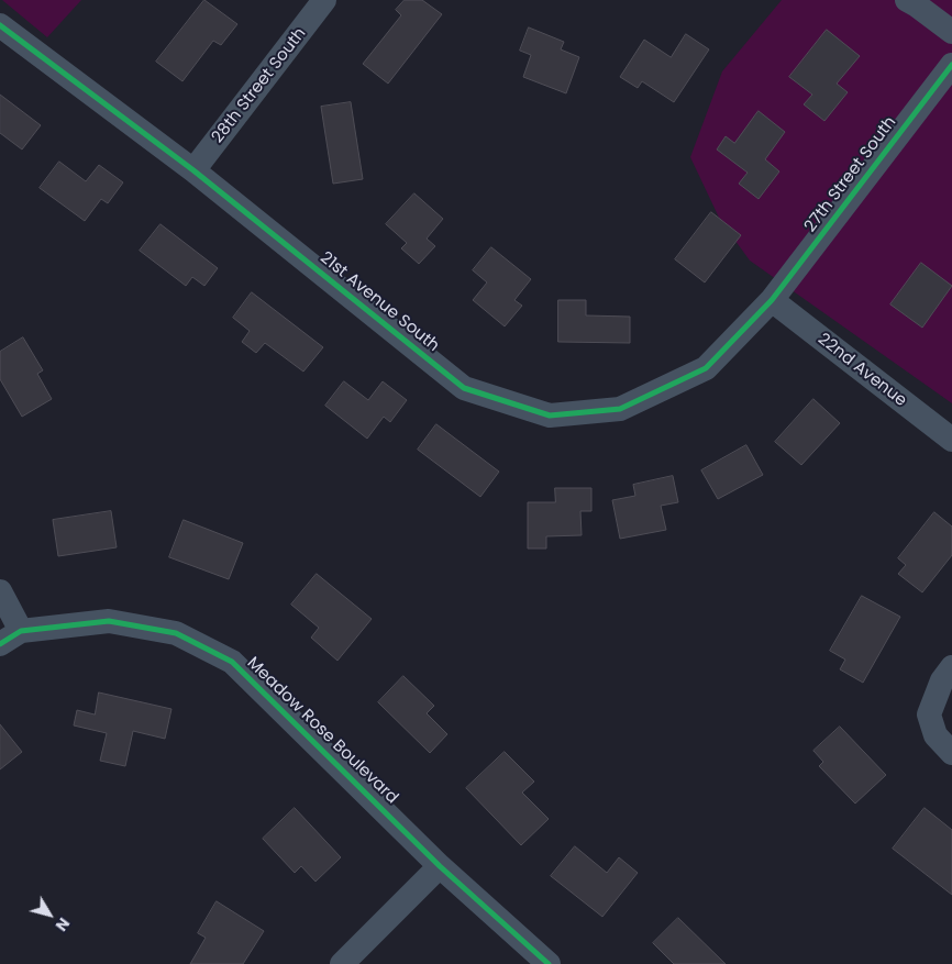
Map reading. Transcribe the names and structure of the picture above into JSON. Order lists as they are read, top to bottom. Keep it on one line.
{"streets":{"street":["28th Street South","27th Street South","21st Avenue South","22nd Avenue","Meadow Rose Boulevard"]},"crossings":[["28th Street South","21st Avenue South"],["27th Street South","21st Avenue South"],["27th Street South","22nd Avenue"],["21st Avenue South","22nd Avenue"]],"north":"bottom right"}
